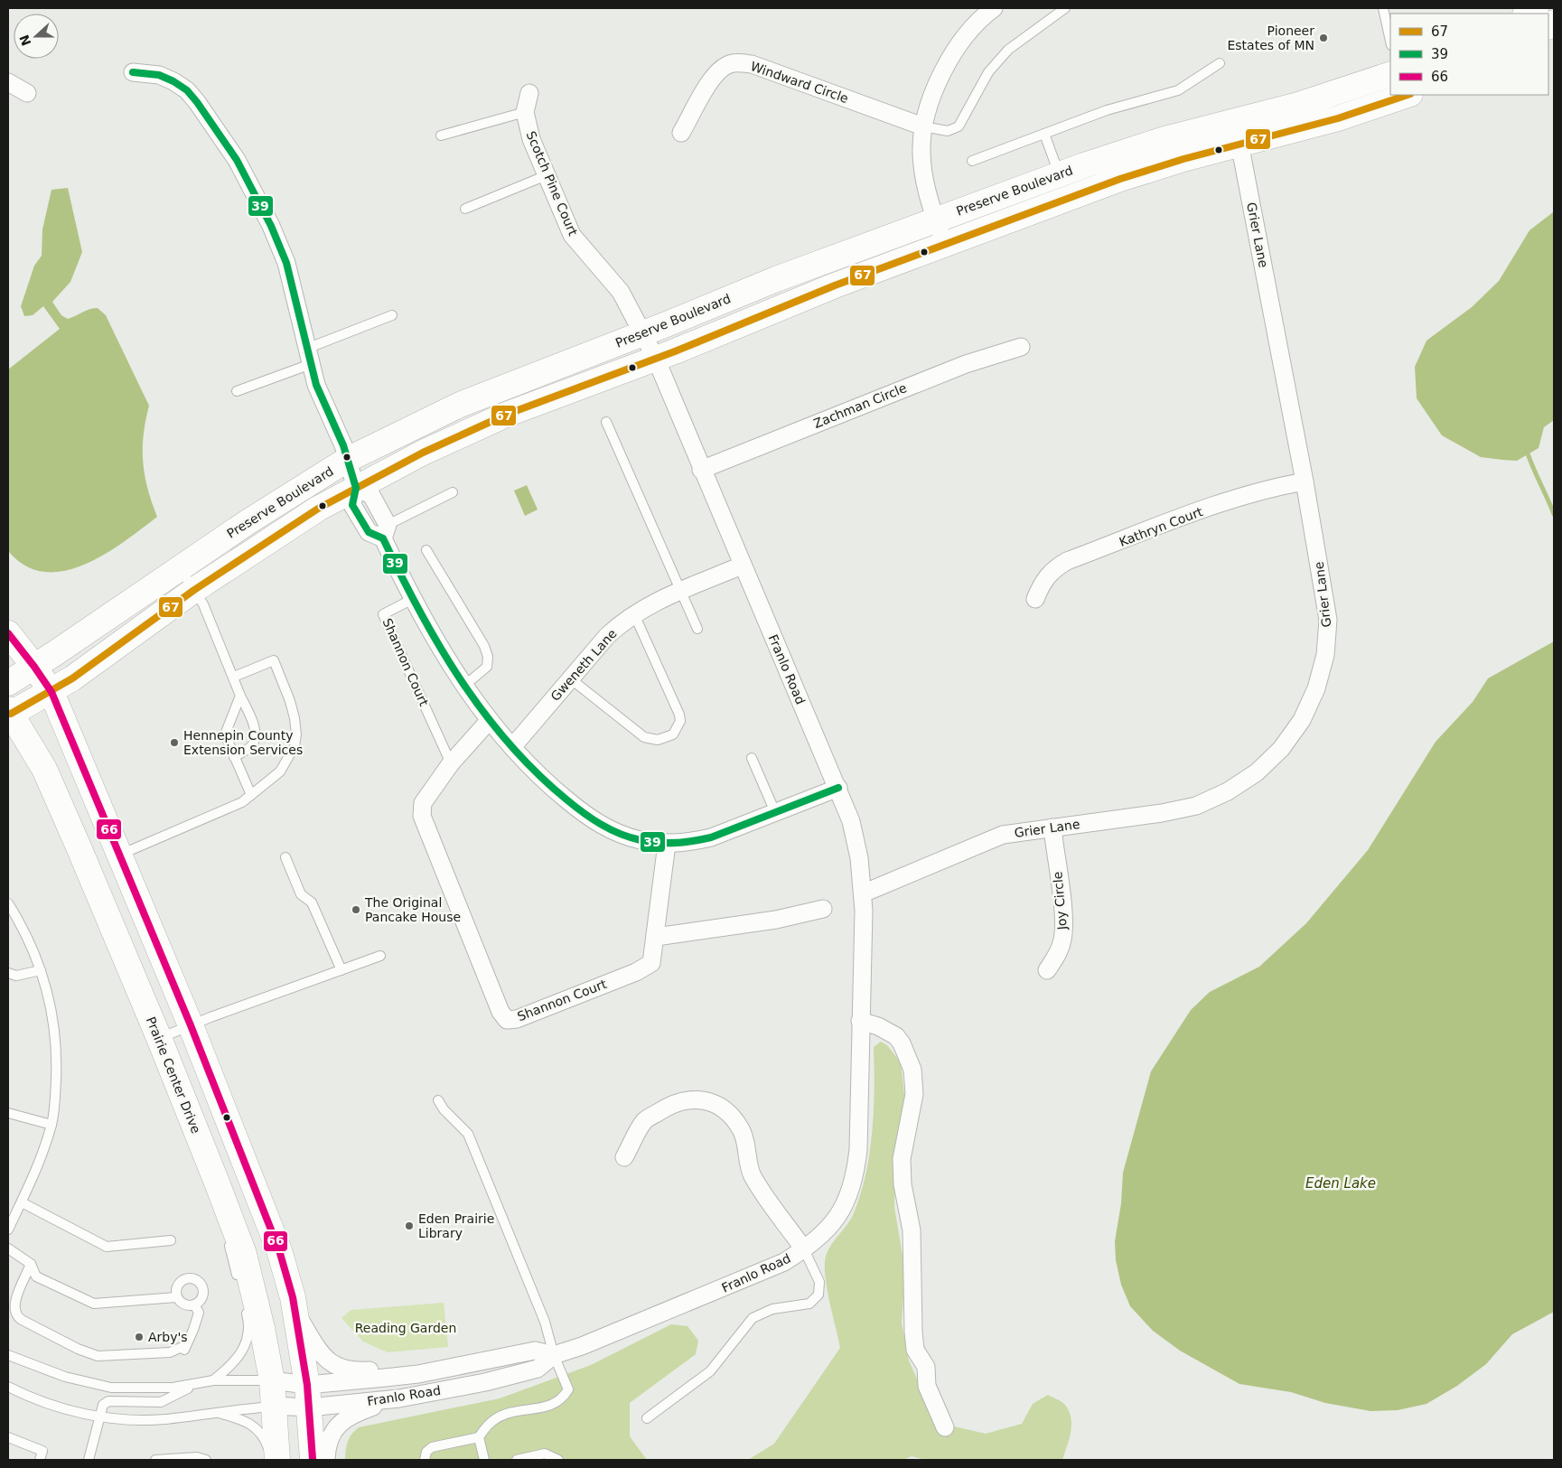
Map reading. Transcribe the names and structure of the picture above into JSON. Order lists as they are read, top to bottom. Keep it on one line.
{"streets":{"street":["Windward Circle","Scotch Pine Court","Preserve Boulevard","Grier Lane","Zachman Circle","Kathryn Court","Shannon Court","Gweneth Lane","Franlo Road","Joy Circle","Prairie Center Drive"]},"crossings":[["Scotch Pine Court","Preserve Boulevard"],["Scotch Pine Court","Franlo Road"],["Preserve Boulevard","Grier Lane"],["Preserve Boulevard","Franlo Road"],["Preserve Boulevard","Prairie Center Drive"],["Grier Lane","Kathryn Court"],["Grier Lane","Franlo Road"],["Grier Lane","Joy Circle"],["Zachman Circle","Franlo Road"],["Gweneth Lane","Franlo Road"],["Franlo Road","Prairie Center Drive"]],"water":["Eden Lake"],"parks":["Reading Garden"],"places":["Pioneer Estates of MN","Hennepin County Extension Services","The Original Pancake House","Eden Prairie Library","Arby's"],"lines":["transit line 39","transit line 67","transit line 66"],"legend":["67","39","66"],"north":"left"}
